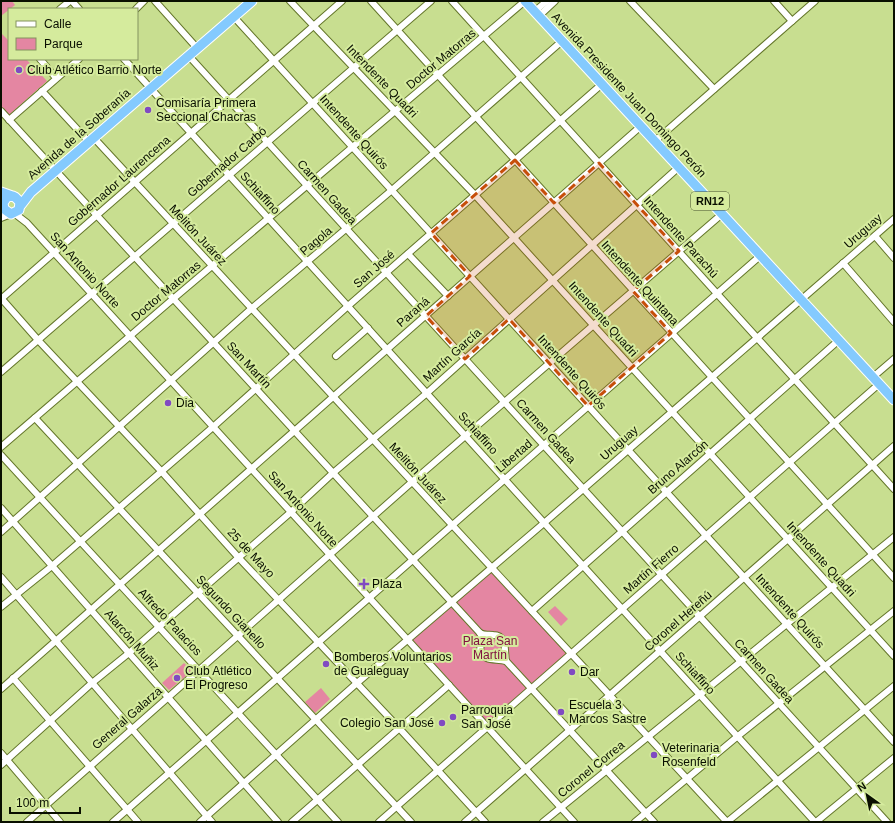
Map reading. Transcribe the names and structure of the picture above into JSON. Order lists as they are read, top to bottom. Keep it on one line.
{"streets":{"highway":["Avenida Presidente Juan Domingo Perón","Avenida de la Soberanía","RN12"],"street":["Doctor Matorras","Intendente Quadri","Intendente Quirós","Gobernador Carbó","Gobernador Laurencena","Carmen Gadea","Schiaffino","Uruguay","Melitón Juárez","Intendente Parachú","Pagola","San José","San Antonio Norte","Intendente Quintana","Paraná","Martín García","San Martín","Libertad","Bruno Alarcón","25 de Mayo","Martín Fierro","Segundo Gianello","Coronel Hereñú","Alfredo Palacios","Alarcón Muñiz","General Galarza","Coronel Correa"]},"crossings":[["Doctor Matorras","Intendente Quadri"],["Doctor Matorras","Avenida Presidente Juan Domingo Perón"],["Doctor Matorras","Intendente Quirós"],["Doctor Matorras","Carmen Gadea"],["Doctor Matorras","Schiaffino"],["Doctor Matorras","Melitón Juárez"],["Doctor Matorras","Intendente Parachú"],["Doctor Matorras","San Antonio Norte"],["Doctor Matorras","Intendente Quintana"],["Doctor Matorras","San Martín"],["Doctor Matorras","25 de Mayo"],["Doctor Matorras","Segundo Gianello"],["Intendente Quadri","Gobernador Carbó"],["Intendente Quadri","Gobernador Laurencena"],["Intendente Quadri","Uruguay"],["Intendente Quadri","Pagola"],["Intendente Quadri","San José"],["Intendente Quadri","Paraná"],["Intendente Quadri","Martín García"],["Intendente Quadri","Libertad"],["Intendente Quadri","Bruno Alarcón"],["Intendente Quadri","Martín Fierro"],["Intendente Quadri","Coronel Hereñú"],["Intendente Quadri","General Galarza"],["Intendente Quadri","Coronel Correa"],["Avenida Presidente Juan Domingo Perón","Uruguay"],["Avenida Presidente Juan Domingo Perón","Pagola"],["Avenida Presidente Juan Domingo Perón","San José"],["Avenida Presidente Juan Domingo Perón","Paraná"],["Avenida Presidente Juan Domingo Perón","Martín García"],["Avenida Presidente Juan Domingo Perón","Libertad"],["Avenida Presidente Juan Domingo Perón","Bruno Alarcón"],["Avenida Presidente Juan Domingo Perón","Martín Fierro"],["Avenida Presidente Juan Domingo Perón","General Galarza"],["Intendente Quirós","Avenida de la Soberanía"],["Intendente Quirós","Gobernador Carbó"],["Intendente Quirós","Gobernador Laurencena"],["Intendente Quirós","Uruguay"],["Intendente Quirós","Pagola"],["Intendente Quirós","San José"],["Intendente Quirós","Paraná"],["Intendente Quirós","Martín García"],["Intendente Quirós","Libertad"],["Intendente Quirós","Bruno Alarcón"],["Intendente Quirós","Martín Fierro"],["Intendente Quirós","Coronel Hereñú"],["Intendente Quirós","General Galarza"],["Intendente Quirós","Coronel Correa"],["Avenida de la Soberanía","Carmen Gadea"],["Avenida de la Soberanía","Schiaffino"],["Avenida de la Soberanía","Melitón Juárez"],["Avenida de la Soberanía","San Antonio Norte"],["Avenida de la Soberanía","San Martín"],["Gobernador Carbó","Carmen Gadea"],["Gobernador Carbó","Schiaffino"],["Gobernador Carbó","Melitón Juárez"],["Gobernador Carbó","San Antonio Norte"],["Gobernador Carbó","Intendente Quintana"],["Gobernador Carbó","San Martín"],["Gobernador Carbó","25 de Mayo"],["Gobernador Laurencena","Carmen Gadea"],["Gobernador Laurencena","Schiaffino"],["Gobernador Laurencena","Melitón Juárez"],["Gobernador Laurencena","San Antonio Norte"],["Gobernador Laurencena","San Martín"],["Gobernador Laurencena","25 de Mayo"],["Carmen Gadea","Uruguay"],["Carmen Gadea","Pagola"],["Carmen Gadea","San José"],["Carmen Gadea","Paraná"],["Carmen Gadea","Martín García"],["Carmen Gadea","Libertad"],["Carmen Gadea","Bruno Alarcón"],["Carmen Gadea","Martín Fierro"],["Carmen Gadea","Coronel Hereñú"],["Carmen Gadea","General Galarza"],["Carmen Gadea","Coronel Correa"],["Schiaffino","Uruguay"],["Schiaffino","Pagola"],["Schiaffino","San José"],["Schiaffino","Paraná"],["Schiaffino","Martín García"],["Schiaffino","Libertad"],["Schiaffino","Bruno Alarcón"],["Schiaffino","Martín Fierro"],["Schiaffino","Coronel Hereñú"],["Schiaffino","General Galarza"],["Schiaffino","Coronel Correa"],["Uruguay","Melitón Juárez"],["Uruguay","Intendente Parachú"],["Uruguay","San Antonio Norte"],["Uruguay","Intendente Quintana"],["Uruguay","San Martín"],["Uruguay","25 de Mayo"],["Uruguay","Segundo Gianello"],["Uruguay","Alfredo Palacios"],["Uruguay","Alarcón Muñiz"],["Melitón Juárez","Pagola"],["Melitón Juárez","San José"],["Melitón Juárez","Paraná"],["Melitón Juárez","Martín García"],["Melitón Juárez","Libertad"],["Melitón Juárez","Bruno Alarcón"],["Melitón Juárez","Martín Fierro"],["Melitón Juárez","Coronel Hereñú"],["Melitón Juárez","General Galarza"],["Melitón Juárez","Coronel Correa"],["Intendente Parachú","Pagola"],["Intendente Parachú","San José"],["Intendente Parachú","Paraná"],["Intendente Parachú","Martín García"],["Intendente Parachú","Libertad"],["Intendente Parachú","Bruno Alarcón"],["Intendente Parachú","Martín Fierro"],["Intendente Parachú","Coronel Hereñú"],["Intendente Parachú","General Galarza"],["Pagola","San Antonio Norte"],["Pagola","Intendente Quintana"],["Pagola","San Martín"],["Pagola","25 de Mayo"],["Pagola","Segundo Gianello"],["Pagola","Alfredo Palacios"],["Pagola","Alarcón Muñiz"],["San José","San Antonio Norte"],["San José","Intendente Quintana"],["San José","San Martín"],["San José","25 de Mayo"],["San José","Segundo Gianello"],["San José","Alfredo Palacios"],["San José","Alarcón Muñiz"],["San Antonio Norte","Paraná"],["San Antonio Norte","Martín García"],["San Antonio Norte","Libertad"],["San Antonio Norte","Martín Fierro"],["San Antonio Norte","Coronel Hereñú"],["San Antonio Norte","General Galarza"],["San Antonio Norte","Coronel Correa"],["Intendente Quintana","Paraná"],["Intendente Quintana","Martín García"],["Intendente Quintana","Libertad"],["Intendente Quintana","Bruno Alarcón"],["Intendente Quintana","Martín Fierro"],["Intendente Quintana","Coronel Hereñú"],["Intendente Quintana","General Galarza"],["Intendente Quintana","Coronel Correa"],["Paraná","San Martín"],["Paraná","25 de Mayo"],["Paraná","Segundo Gianello"],["Paraná","Alfredo Palacios"],["Paraná","Alarcón Muñiz"],["Martín García","San Martín"],["Martín García","25 de Mayo"],["Martín García","Segundo Gianello"],["Martín García","Alfredo Palacios"],["Martín García","Alarcón Muñiz"],["San Martín","Libertad"],["San Martín","General Galarza"],["Libertad","25 de Mayo"],["Libertad","Segundo Gianello"],["Libertad","Alfredo Palacios"],["Libertad","Alarcón Muñiz"],["25 de Mayo","Martín Fierro"],["25 de Mayo","Coronel Hereñú"],["25 de Mayo","General Galarza"],["Martín Fierro","Segundo Gianello"],["Segundo Gianello","General Galarza"],["Alfredo Palacios","General Galarza"],["Alarcón Muñiz","General Galarza"]],"parks":["Plaza San Martín"],"places":{"other":["Club Atlético Barrio Norte","Comisaría Primera Seccional Chacras","Dia","Bomberos Voluntarios de Gualeguay","Dar","Club Atlético El Progreso","Escuela 3 Marcos Sastre","Parroquia San José","Colegio San José","Veterinaria Rosenfeld"],"health":["Plaza"]},"legend":["Calle","Parque"],"scale_bar":"100 m","north":"top left"}
